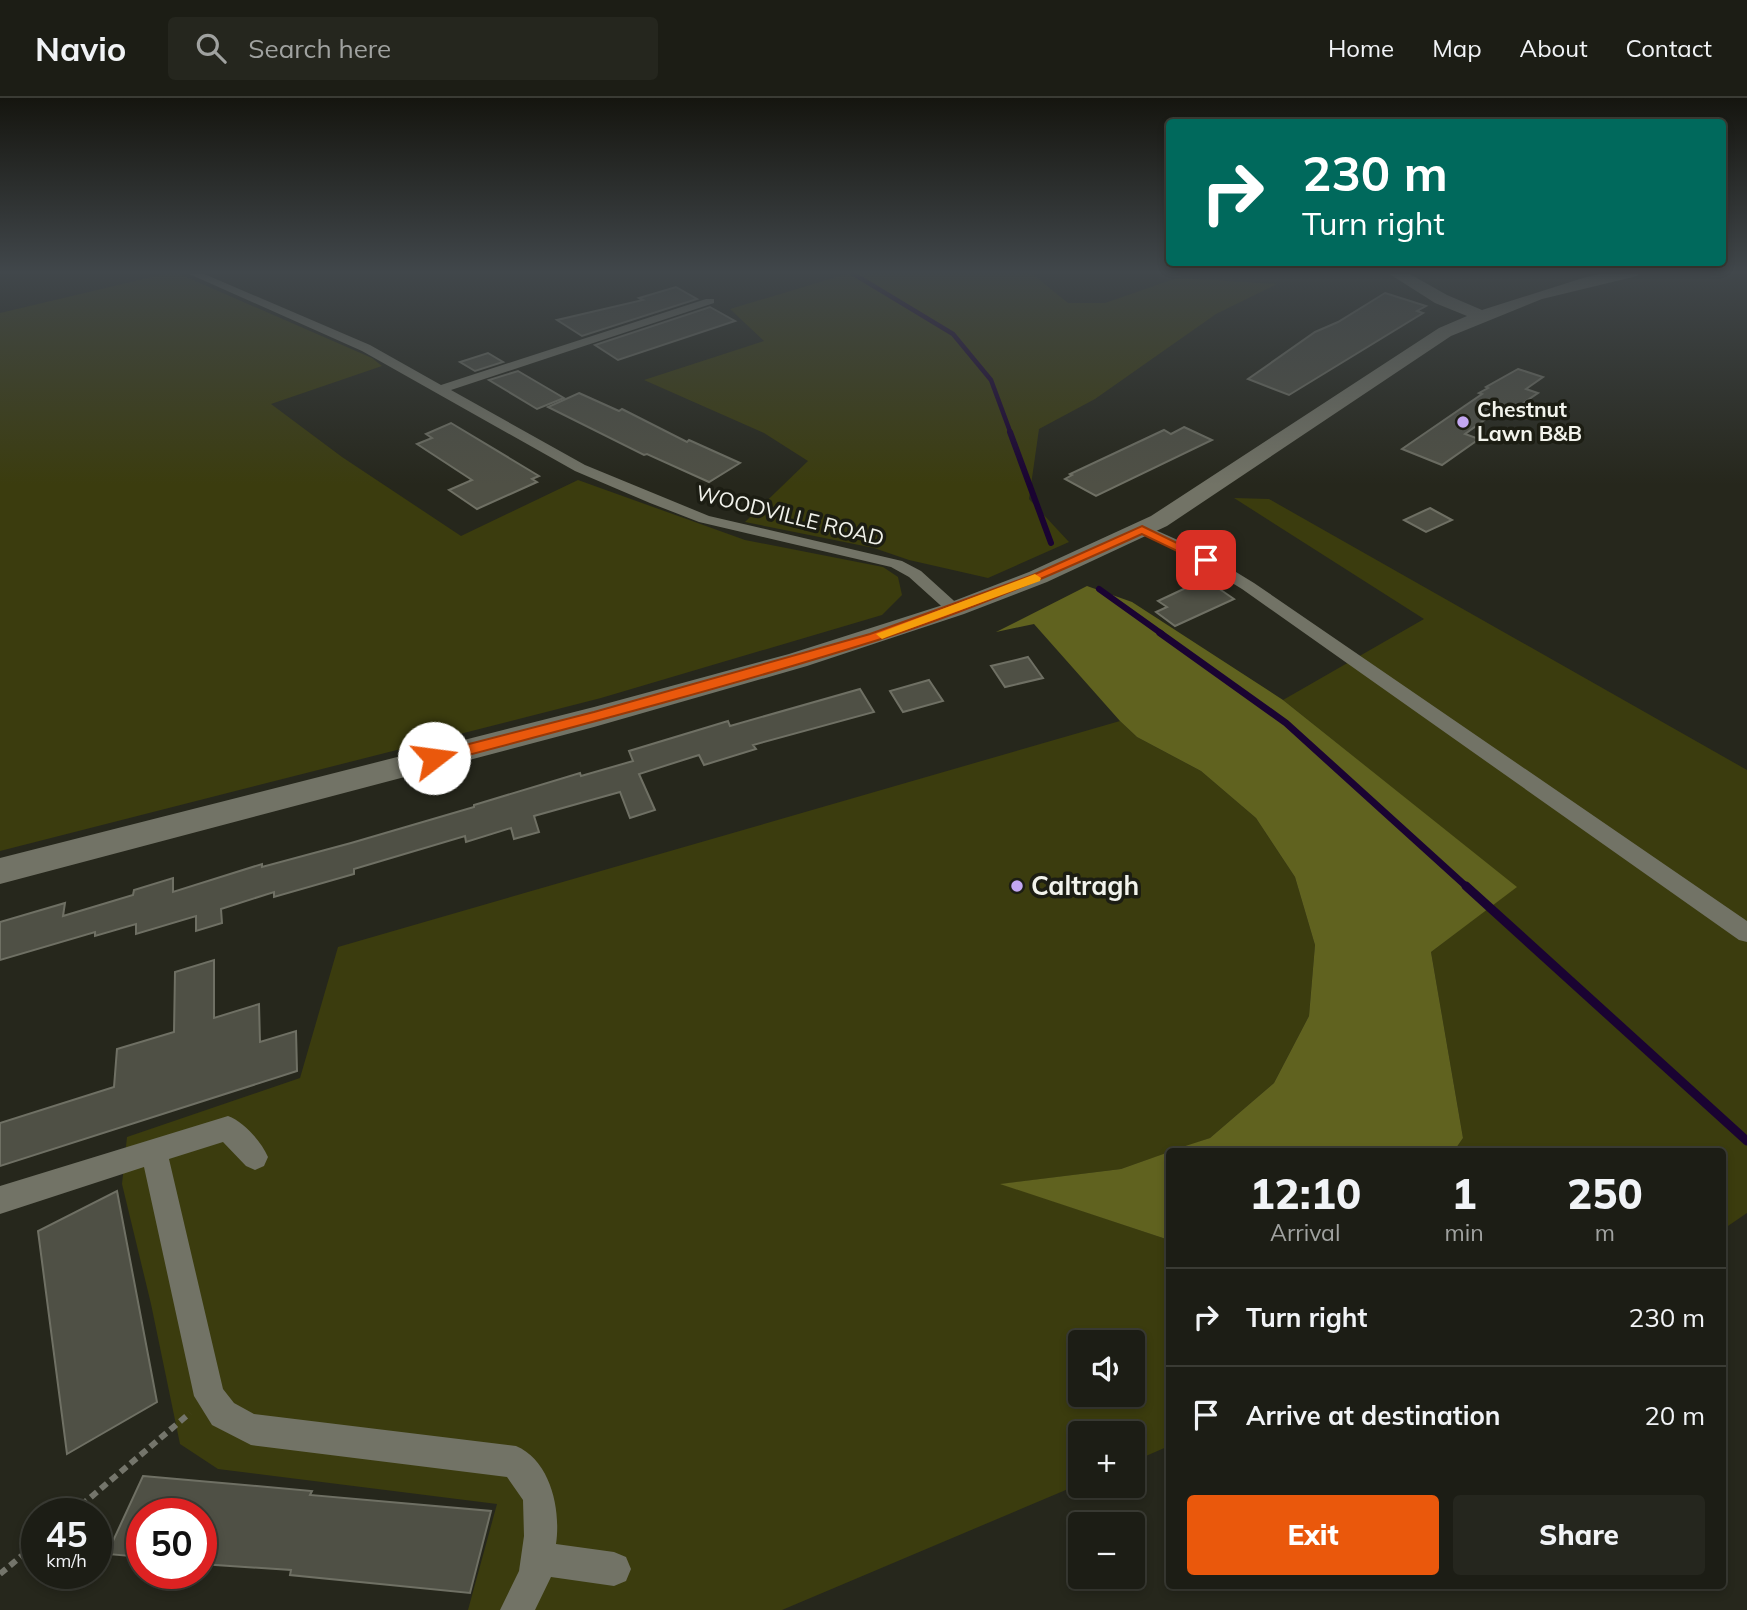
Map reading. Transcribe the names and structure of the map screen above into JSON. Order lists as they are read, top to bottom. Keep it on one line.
{"streets":{"street":["WOODVILLE ROAD"]},"places":["Chestnut Lawn B&B","Caltragh"],"page":{"header":"Navio","search":"Search here","nav":["Home","Map","About","Contact"],"turn":["230 m","Turn right"],"eta":["12:10","Arrival","1","min","250","m"],"list":[{"name":"Turn right","value":"230 m"},{"name":"Arrive at destination","value":"20 m"}],"map_buttons":["+","−"],"buttons":["Exit","Share"],"speed":"45 km/h","limit":"50"}}
